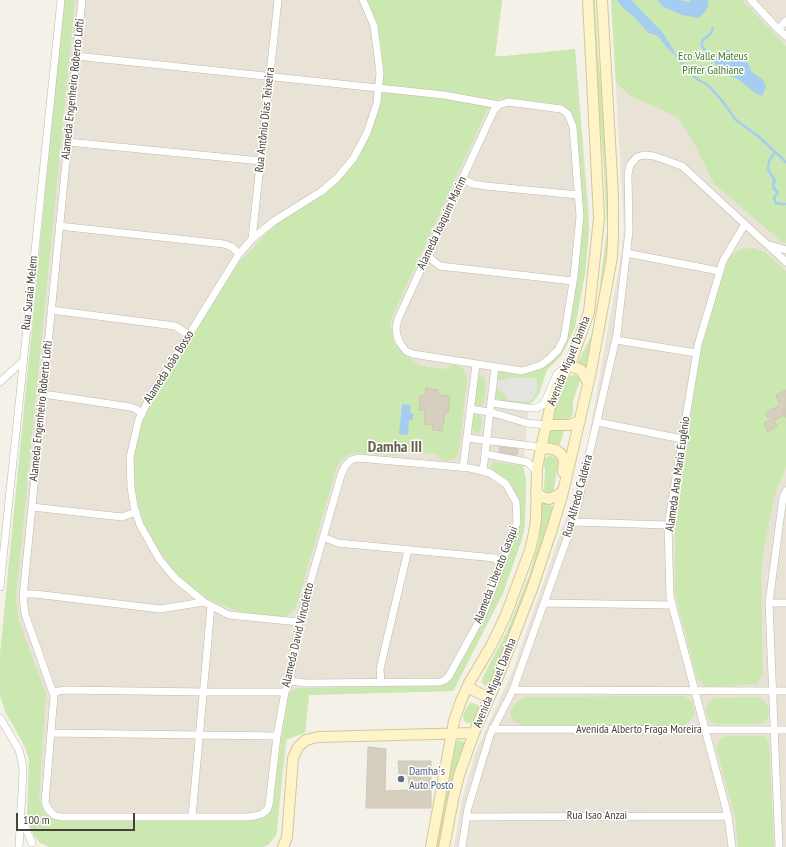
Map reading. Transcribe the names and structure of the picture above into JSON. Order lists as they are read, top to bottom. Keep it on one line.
{"streets":{"street":["Alameda Engenheiro Roberto Lofti","Rua Antônio Dias Teixeira","Alameda Joaquim Marim","Rua Suraia Melem","Avenida Miguel Damha","Alameda João Bosso","Alameda Ana Maria Eugênio","Rua Alfredo Caldeira","Alameda Liberato Gasqui","Alameda David Vincoletto","Avenida Alberto Fraga Moreira","Rua Isao Anzai"]},"crossings":[["Alameda Engenheiro Roberto Lofti","Alameda David Vincoletto"],["Rua Antônio Dias Teixeira","Alameda João Bosso"],["Alameda João Bosso","Alameda David Vincoletto"],["Alameda Ana Maria Eugênio","Rua Alfredo Caldeira"],["Alameda Ana Maria Eugênio","Avenida Alberto Fraga Moreira"],["Alameda Ana Maria Eugênio","Rua Isao Anzai"],["Rua Alfredo Caldeira","Avenida Alberto Fraga Moreira"],["Rua Alfredo Caldeira","Rua Isao Anzai"]],"districts":["Damha III"],"parks":["Eco Valle Mateus Piffer Galhiane"],"places":["Damha´s Auto Posto"],"scale_bar":"100 m"}
